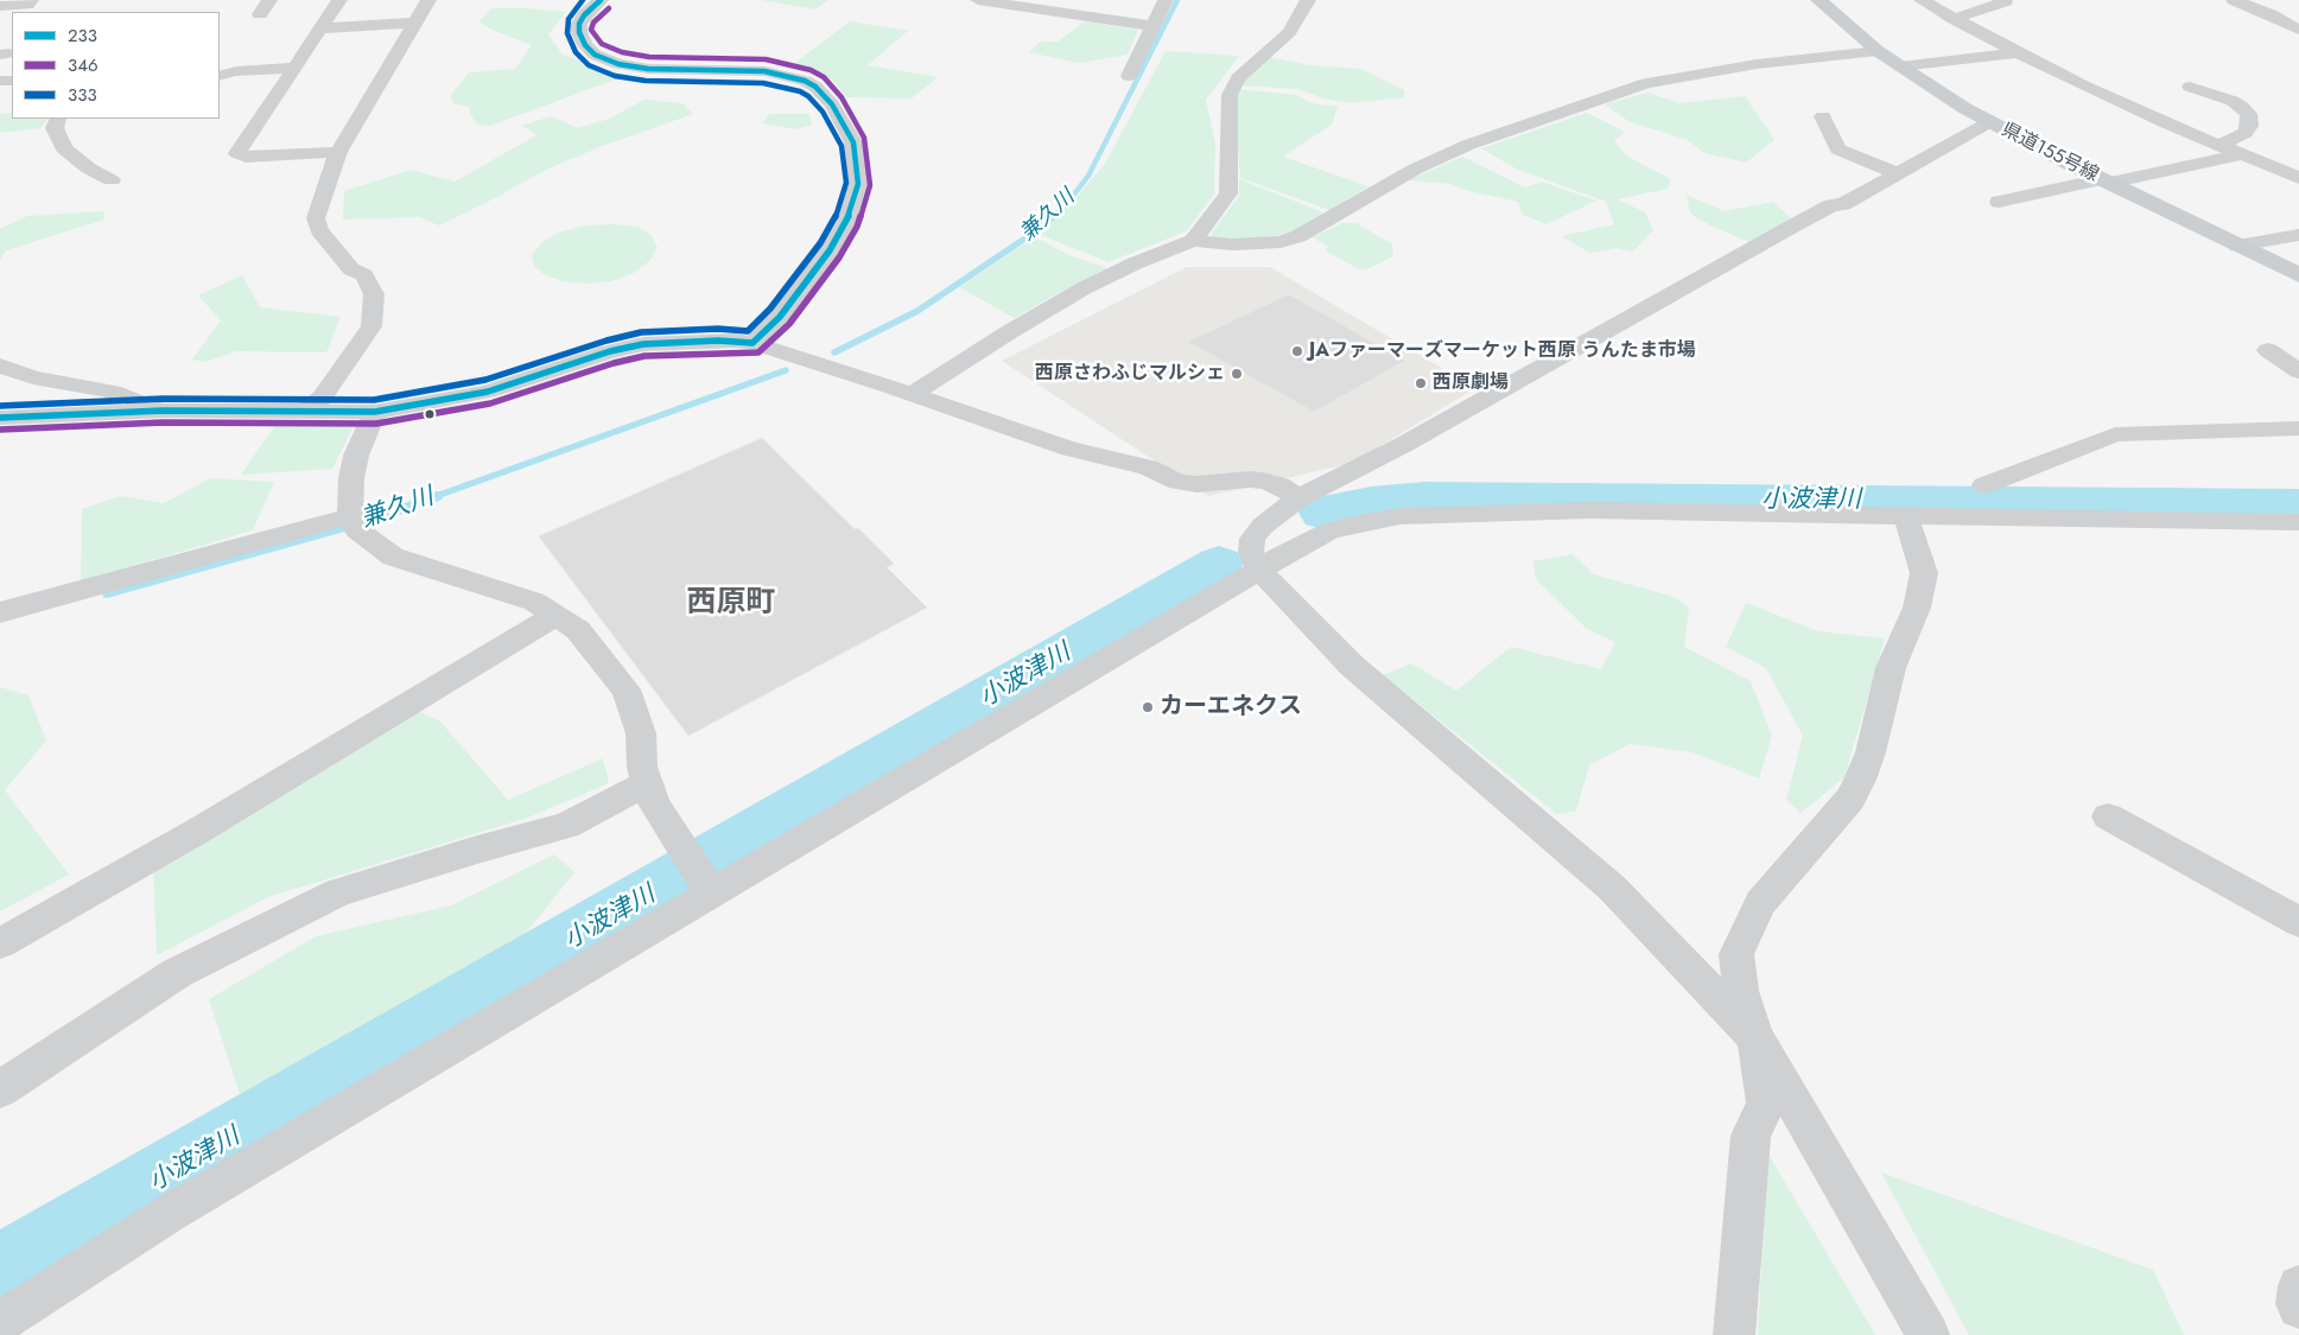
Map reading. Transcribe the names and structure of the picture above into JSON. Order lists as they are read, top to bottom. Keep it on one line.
{"streets":{"main road":["県道155号線"]},"districts":["西原町"],"water":["兼久川","小波津川"],"places":["JAファーマーズマーケット西原 うんたま市場","西原さわふじマルシェ","西原劇場","カーエネクス"],"lines":["transit line 233","transit line 333","transit line 346"],"legend":["233","346","333"]}
